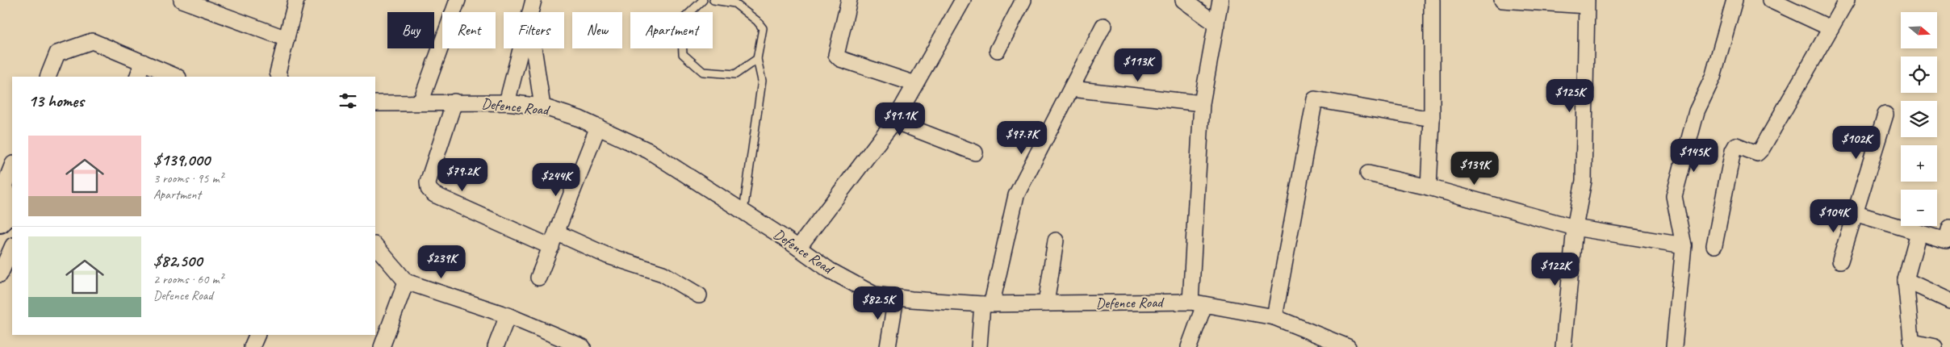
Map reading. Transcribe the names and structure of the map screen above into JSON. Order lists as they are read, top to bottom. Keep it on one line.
{"streets":{"street":["Defence Road"]},"north":"right","page":{"map_buttons":["+","−"],"chip":["Buy","Rent","Filters","New","Apartment"],"price":["$113K","$125K","$91.1K","$97.7K","$102K","$145K","$139K","$79.2K","$244K","$104K","$239K","$122K","$82.5K"],"heading":"13 homes","list":[{"name":"$139,000","note":"3 rooms · 95 m² · Apartment"},{"name":"$82,500","note":"2 rooms · 60 m² · Defence Road"}]}}
